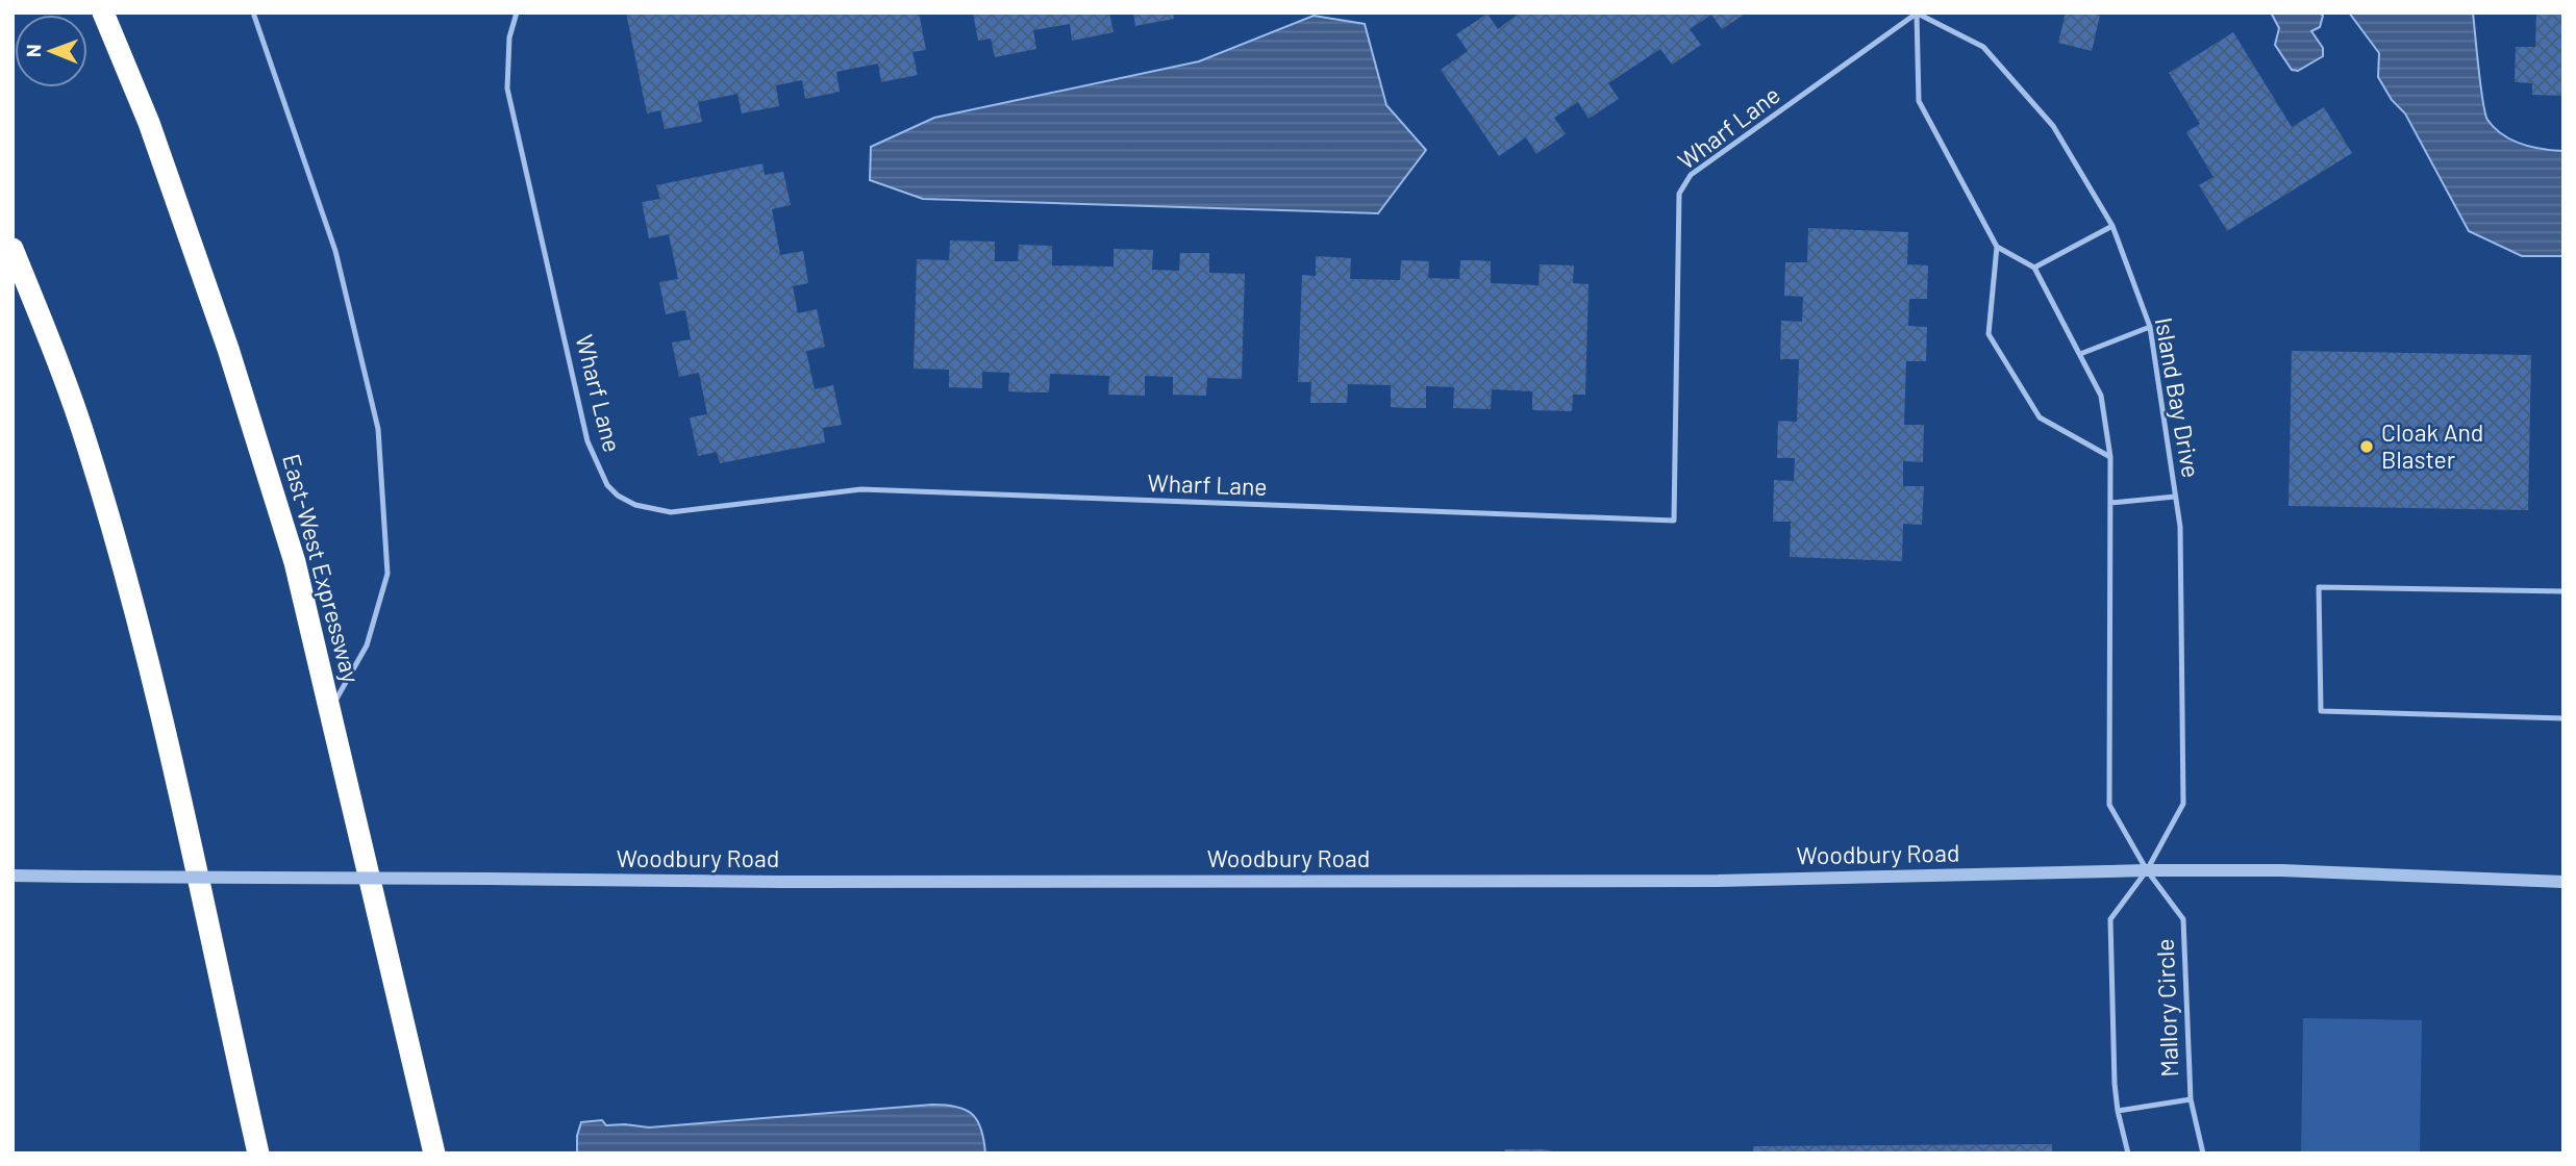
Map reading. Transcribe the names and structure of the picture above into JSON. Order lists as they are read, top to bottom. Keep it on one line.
{"streets":{"highway":["East-West Expressway"],"street":["Woodbury Road"],"lane":["Wharf Lane","Island Bay Drive","Mallory Circle"]},"crossings":[["Wharf Lane","Island Bay Drive"],["Island Bay Drive","Woodbury Road"],["Island Bay Drive","Mallory Circle"],["Woodbury Road","Mallory Circle"]],"places":["Cloak And Blaster"],"north":"left"}
